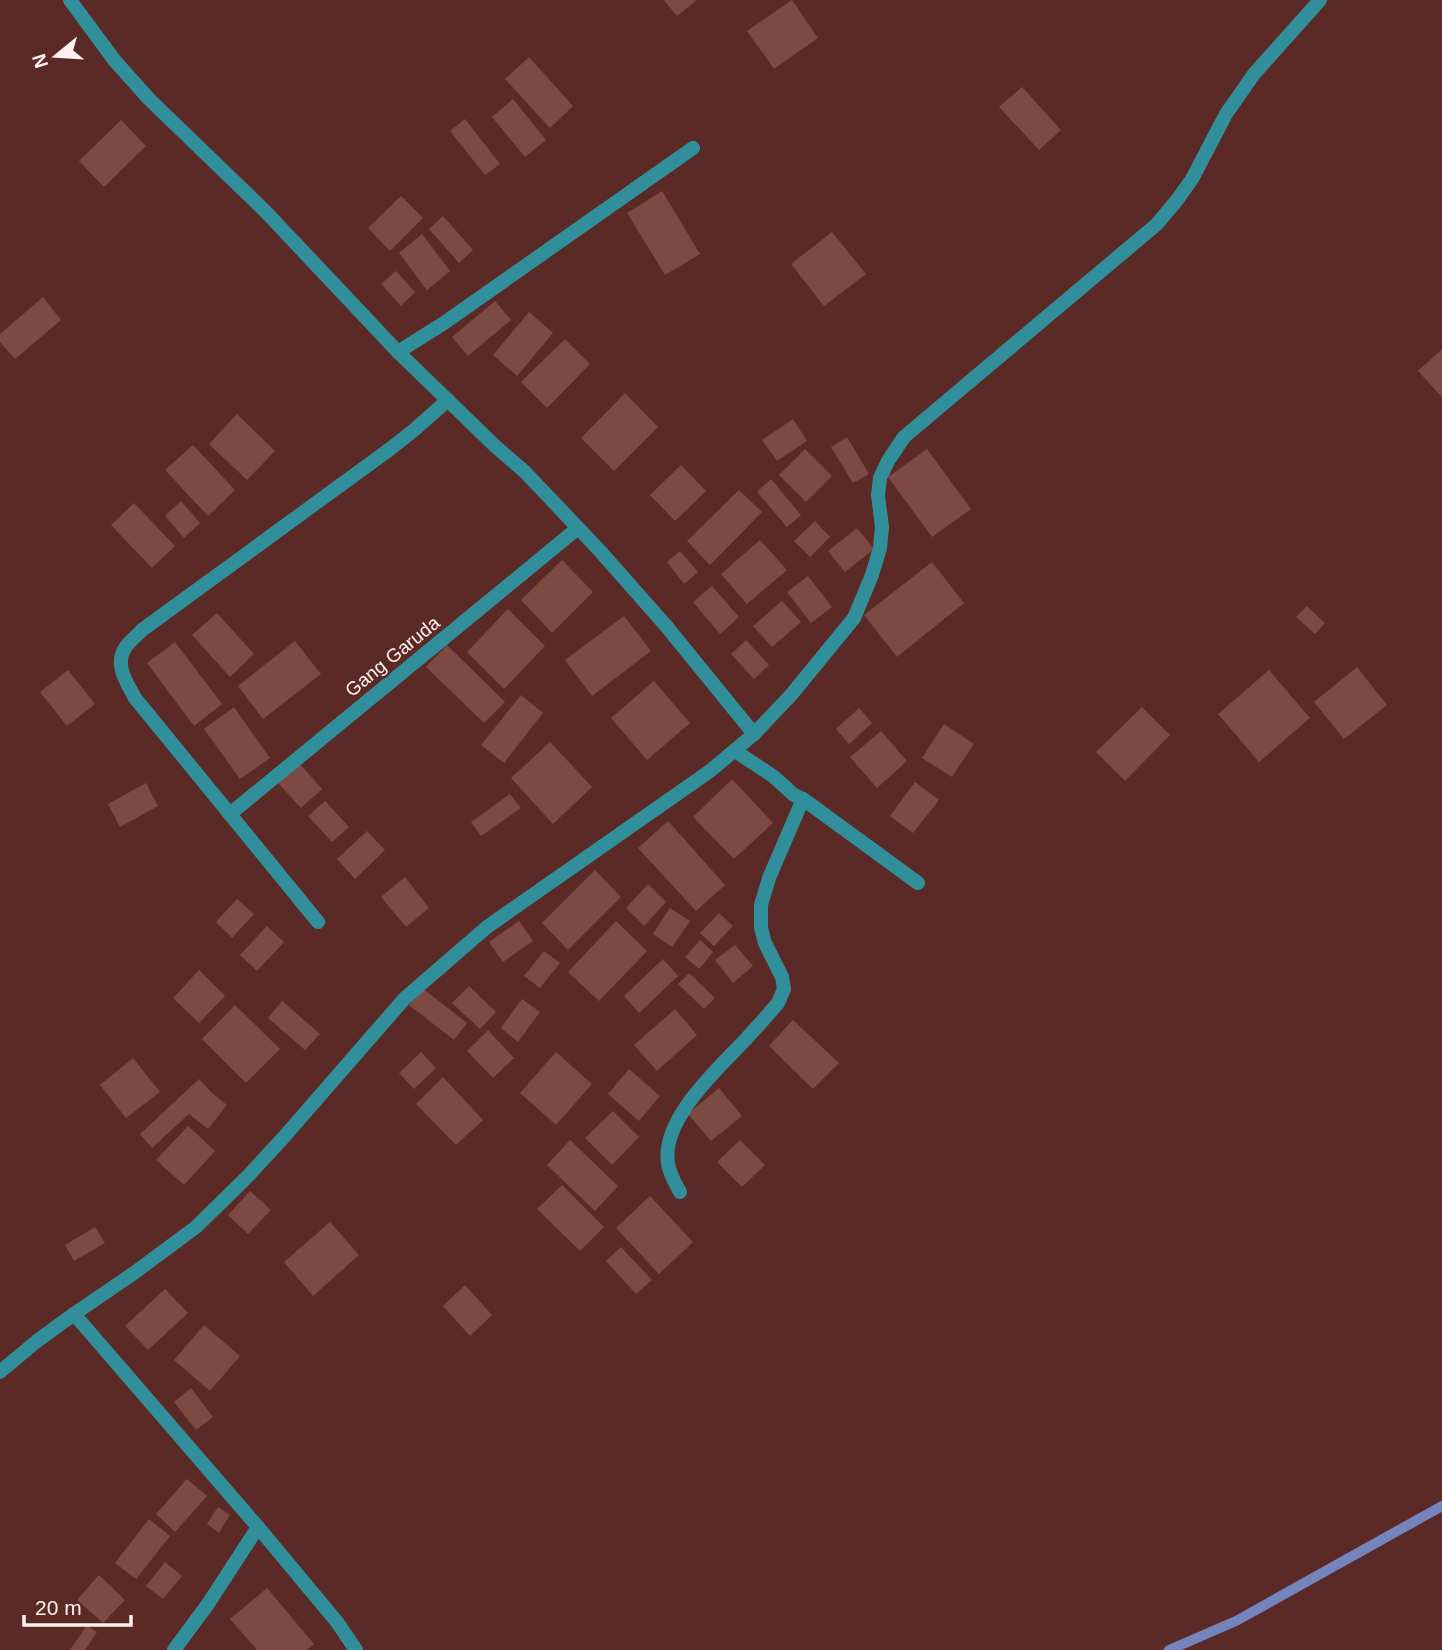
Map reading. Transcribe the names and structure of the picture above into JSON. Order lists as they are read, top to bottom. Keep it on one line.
{"streets":{"street":["Gang Garuda"]},"scale_bar":"20 m","north":"left"}
